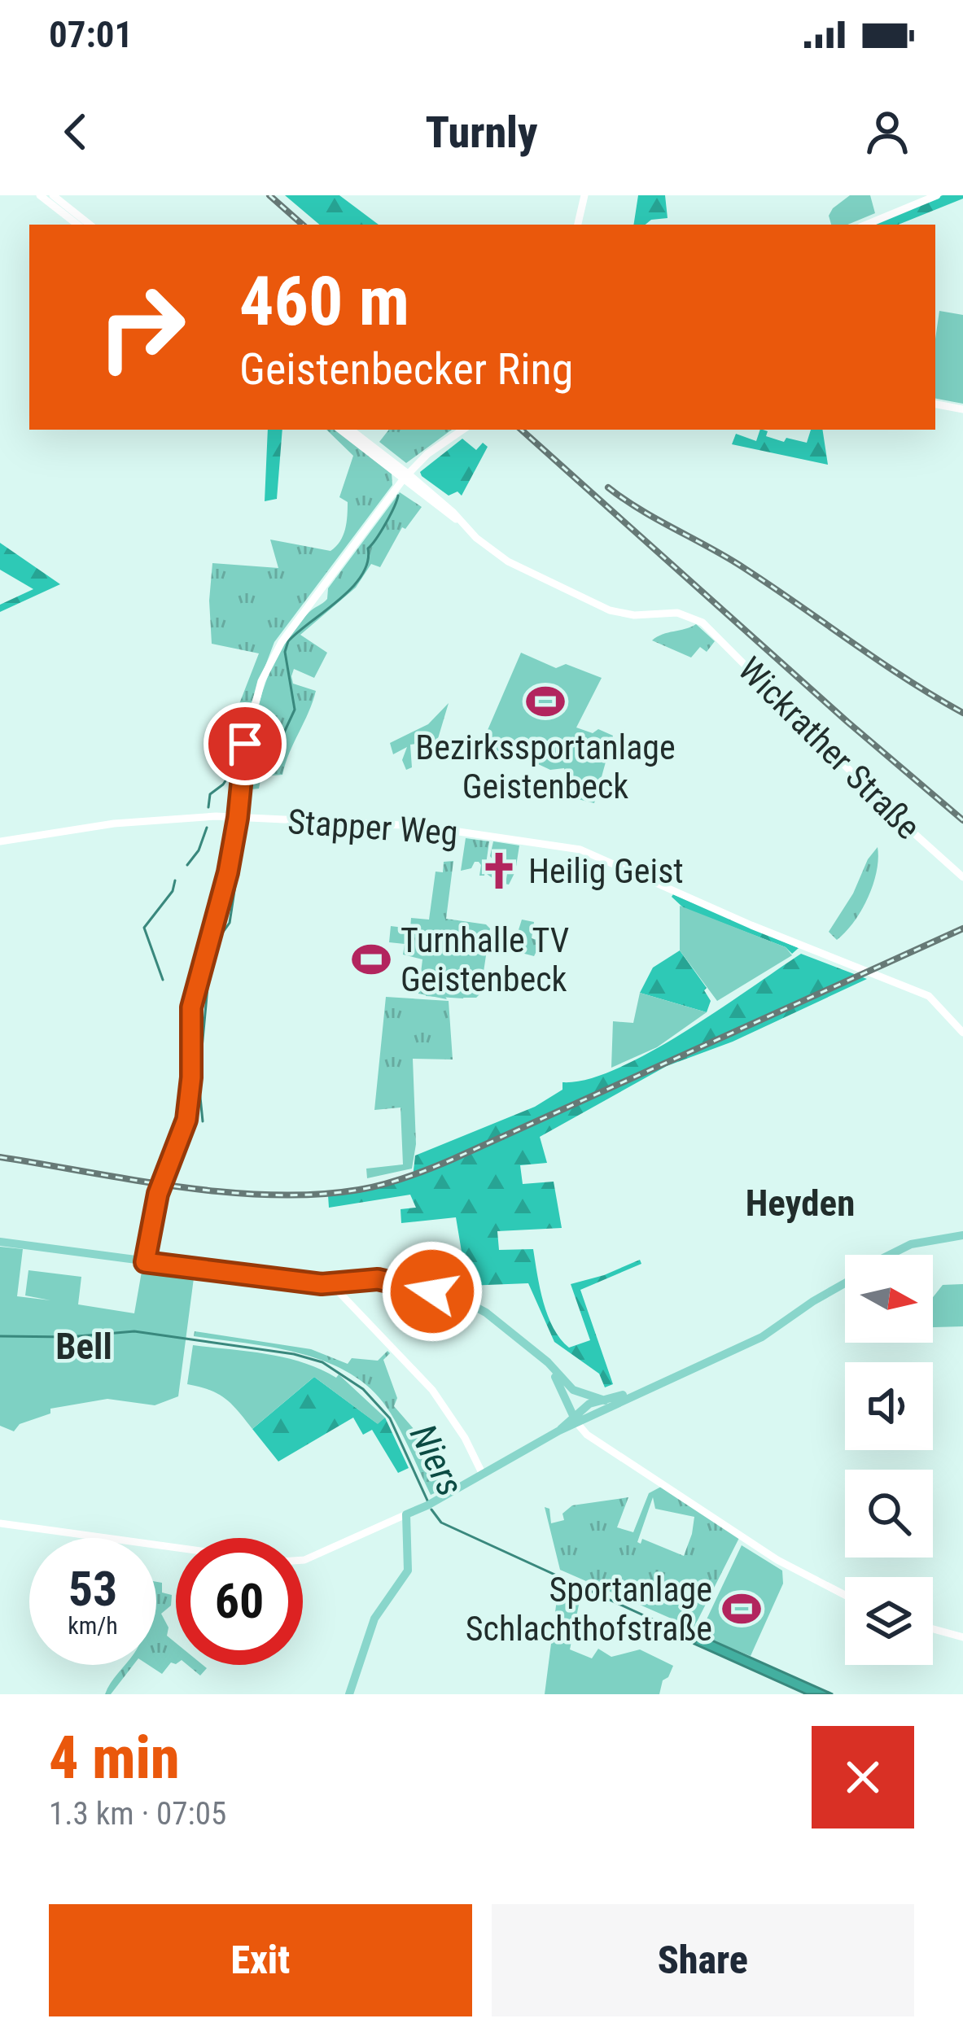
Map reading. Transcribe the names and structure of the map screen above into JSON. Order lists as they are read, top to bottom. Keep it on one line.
{"streets":{"main road":["Wickrather Straße","Stapper Weg"]},"districts":["Heyden","Bell"],"water":["Niers"],"places":{"sports":["Bezirkssportanlage Geistenbeck","Turnhalle TV Geistenbeck","Sportanlage Schlachthofstraße"],"church":["Heilig Geist"]},"north":"right","page":{"status":"07:01","header":"Turnly","turn":["460 m","Geistenbecker Ring"],"speed":"53 km/h","limit":"60","heading":["4 min","1.3 km · 07:05"],"buttons":["Exit","Share"]}}
